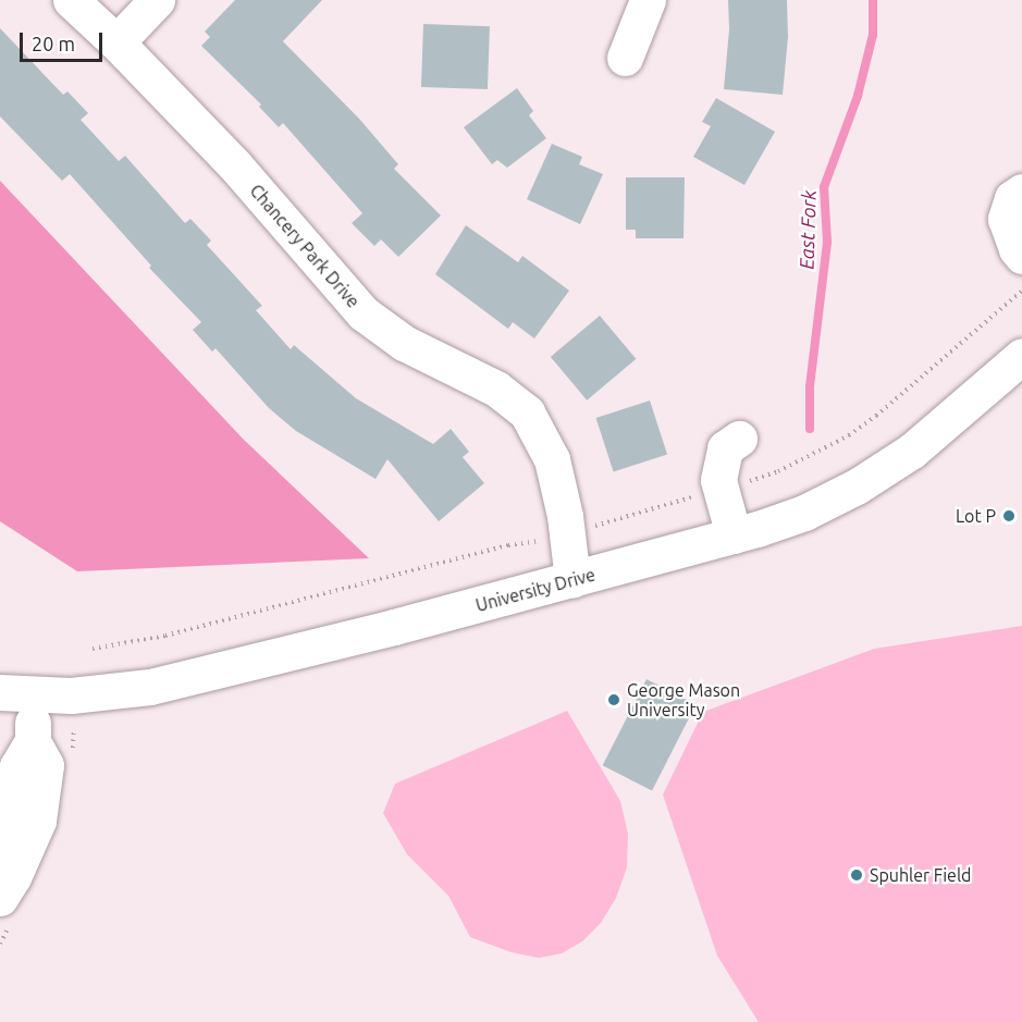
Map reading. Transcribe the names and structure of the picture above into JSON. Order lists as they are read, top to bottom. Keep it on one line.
{"streets":{"street":["Chancery Park Drive","University Drive"]},"crossings":[["Chancery Park Drive","University Drive"]],"water":["East Fork"],"places":["Lot P","George Mason University","Spuhler Field"],"scale_bar":"20 m"}
